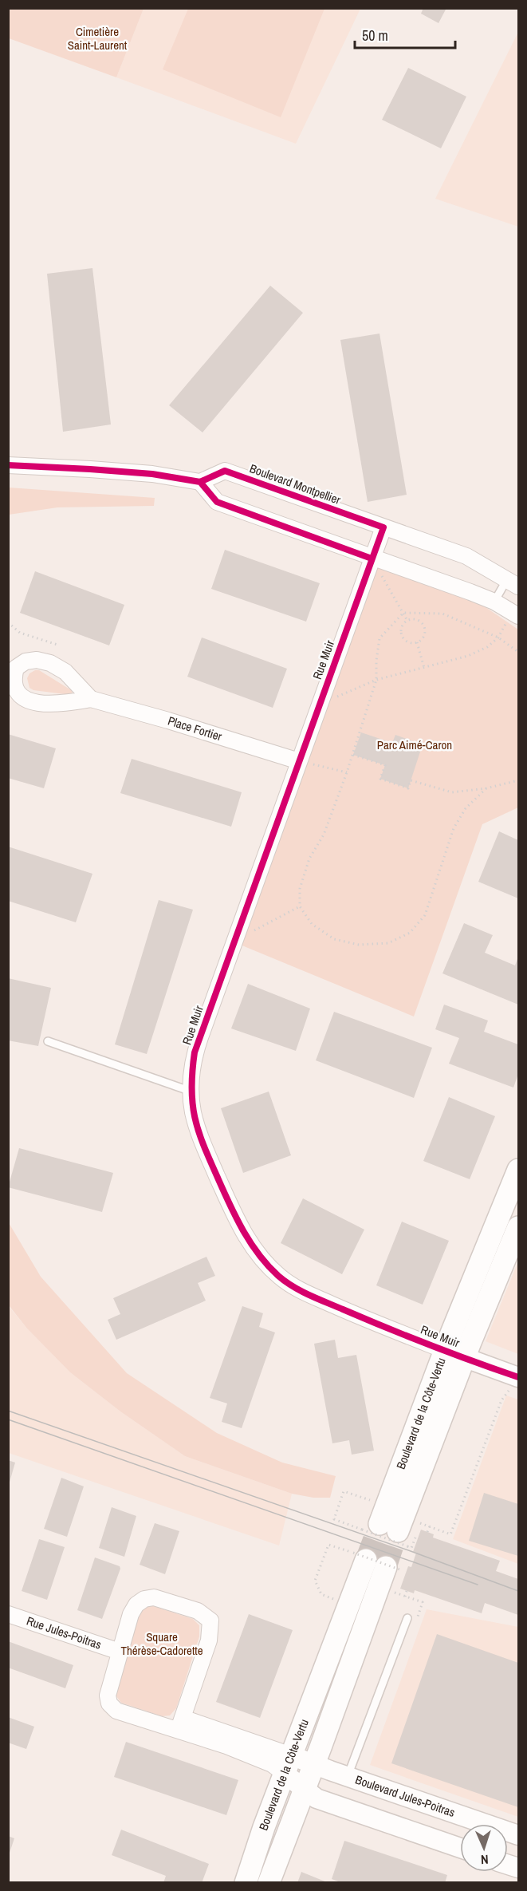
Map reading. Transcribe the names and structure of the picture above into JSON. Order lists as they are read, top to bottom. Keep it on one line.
{"streets":{"main road":["Boulevard de la Côte-Vertu"],"street":["Boulevard Montpellier","Rue Muir","Place Fortier","Rue Jules-Poitras","Boulevard Jules-Poitras"]},"crossings":[["Boulevard Montpellier","Rue Muir"],["Rue Muir","Place Fortier"],["Rue Muir","Boulevard de la Côte-Vertu"],["Boulevard de la Côte-Vertu","Boulevard Jules-Poitras"]],"parks":["Cimetière Saint-Laurent","Parc Aimé-Caron","Square Thérèse-Cadorette"],"scale_bar":"50 m","north":"bottom"}
